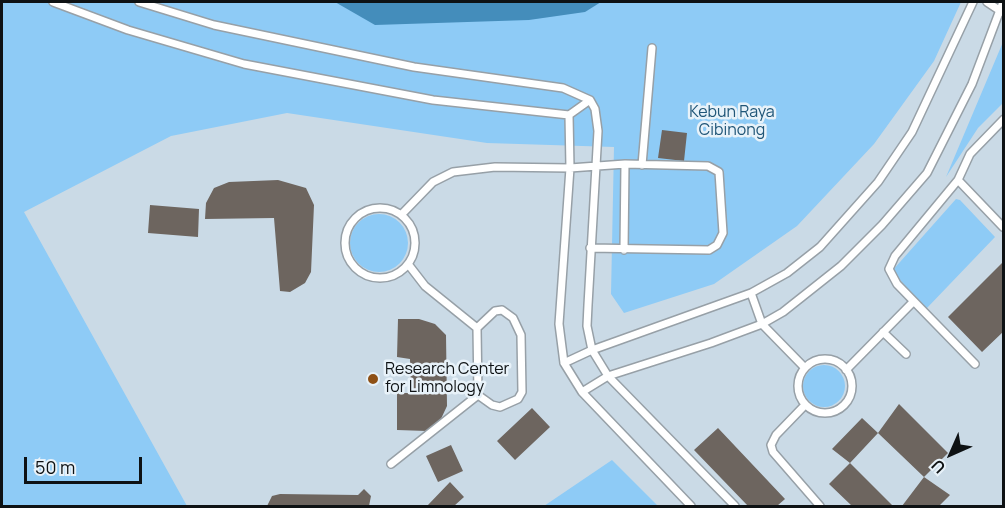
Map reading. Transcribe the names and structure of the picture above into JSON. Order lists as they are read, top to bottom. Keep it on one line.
{"parks":["Kebun Raya Cibinong"],"places":["Research Center for Limnology"],"scale_bar":"50 m","north":"bottom left"}
